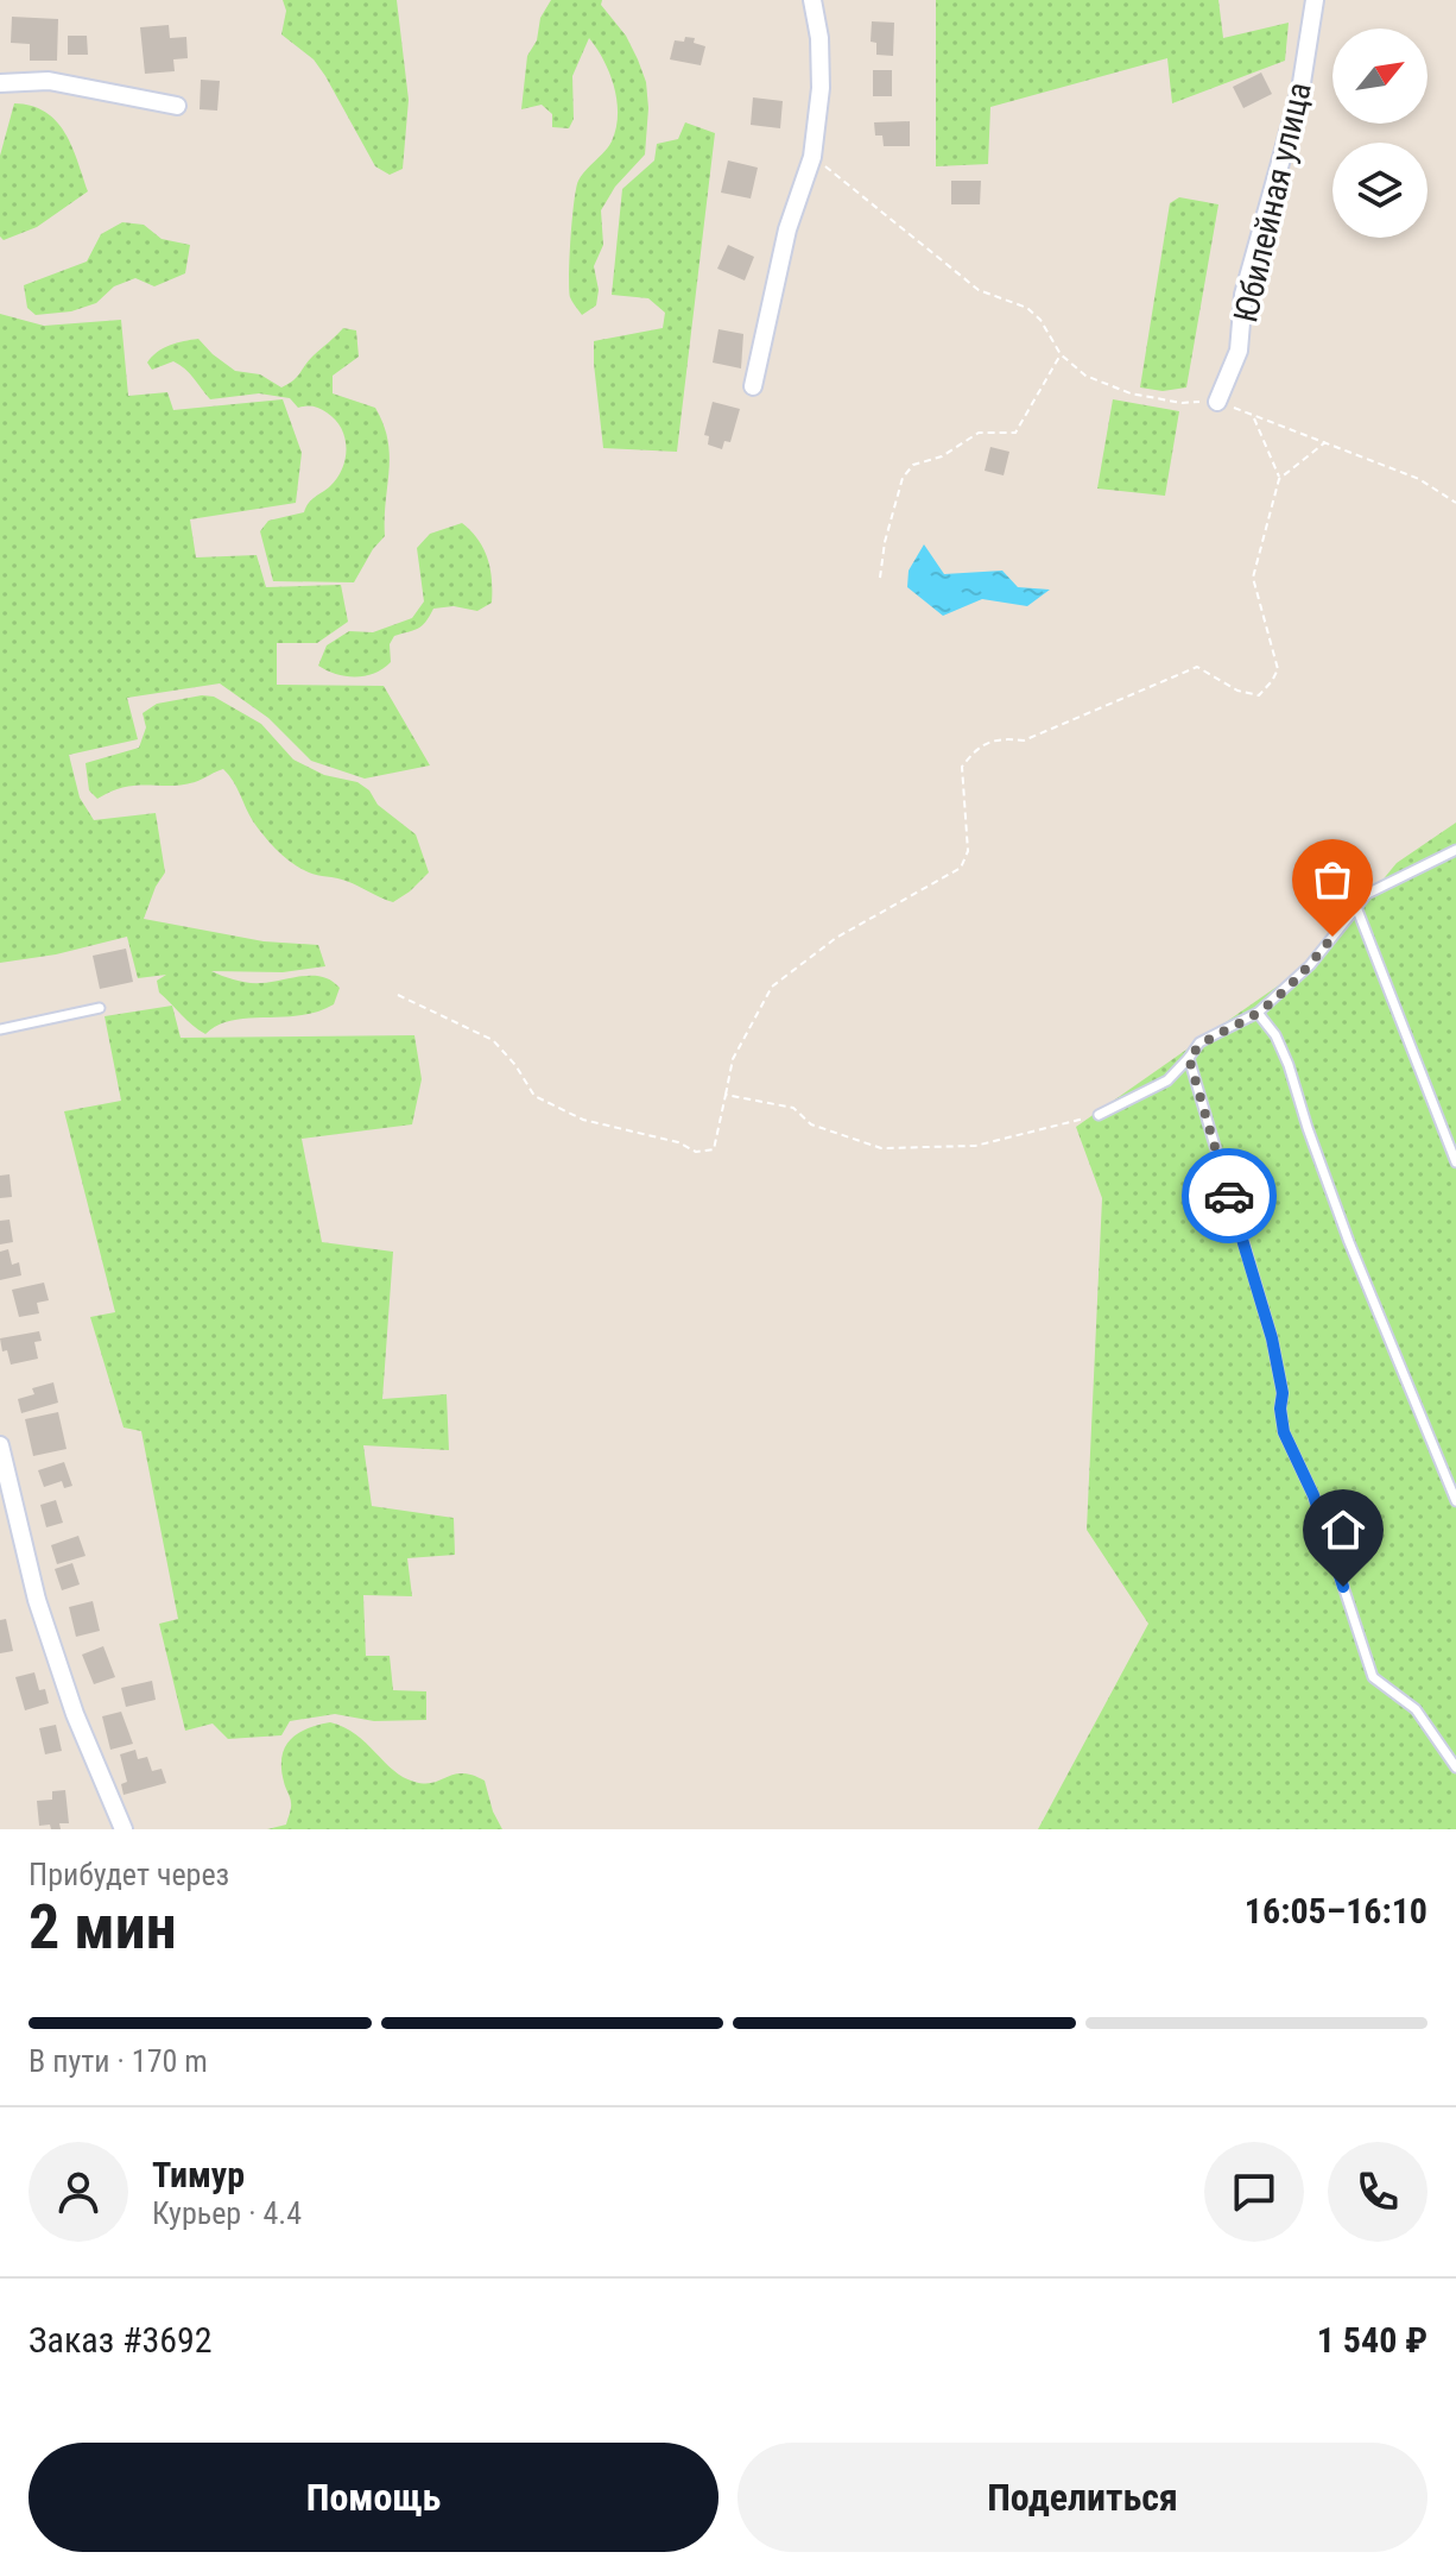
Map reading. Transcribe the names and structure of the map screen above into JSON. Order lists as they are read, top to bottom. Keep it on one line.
{"streets":{"street":["Юбилейная улица"]},"north":"top right","page":{"heading":["2 мин","Прибудет через","16:05–16:10"],"panel":["Тимур","Курьер · 4.4","Заказ #3692","1 540 ₽"],"bar":"В пути · 170 m","buttons":["Помощь","Поделиться"]}}
